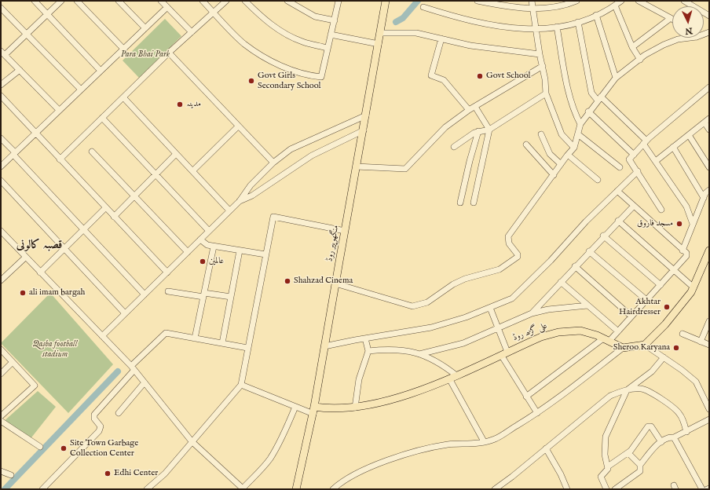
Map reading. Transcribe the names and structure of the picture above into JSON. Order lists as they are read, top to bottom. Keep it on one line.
{"streets":{"main road":["منگھوپیر روڈ","علی گڑھ روڈ"]},"crossings":[["منگھوپیر روڈ","علی گڑھ روڈ"]],"districts":["قصبہ کالونی"],"parks":["Para Bhai Park","Qasba football stadium"],"places":["Govt School","Govt Girls Secondary School","مدینہ","مسجد فاروق","عالمین","Shahzad Cinema","ali imam bargah","Akhtar Hairdresser","Sheroo Karyana","Site Town Garbage Collection Center","Edhi Center"],"north":"bottom"}
